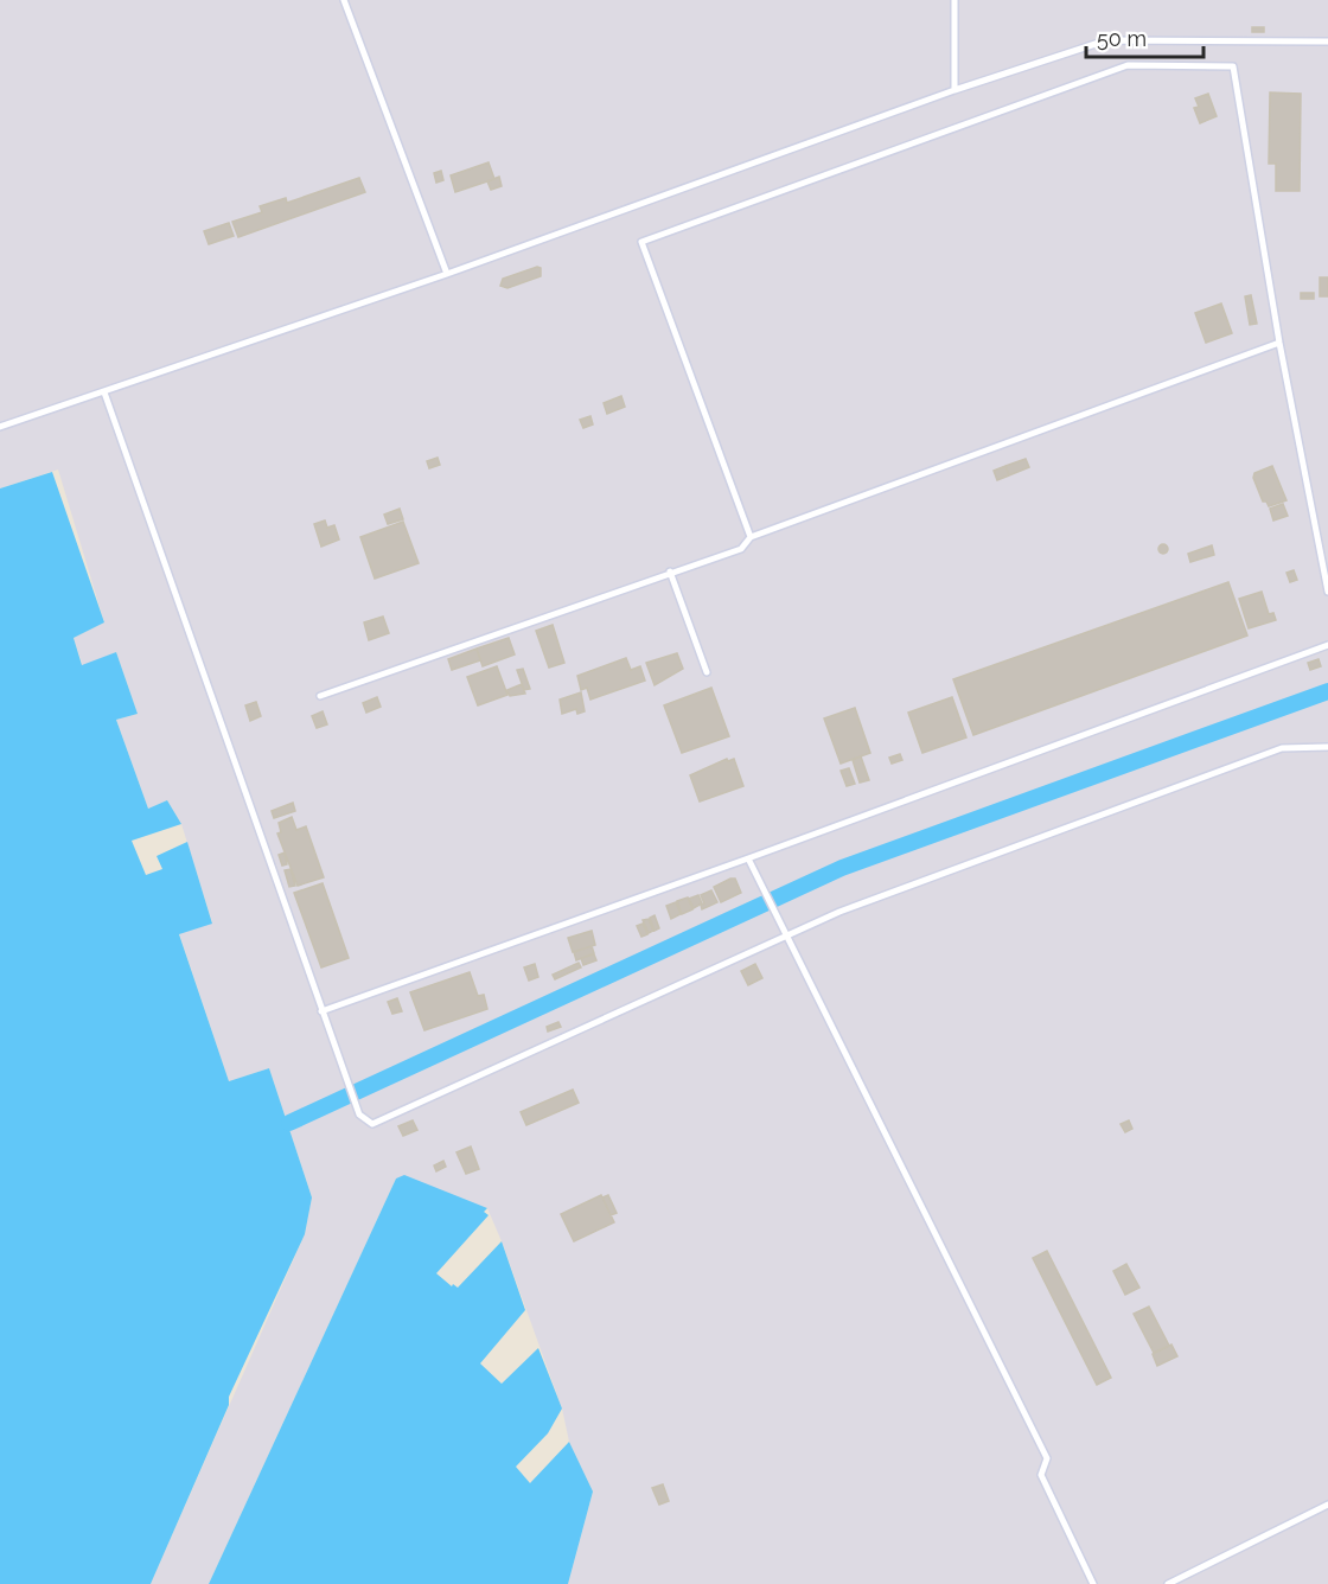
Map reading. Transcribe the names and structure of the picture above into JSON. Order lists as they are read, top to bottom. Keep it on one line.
{"scale_bar":"50 m"}
